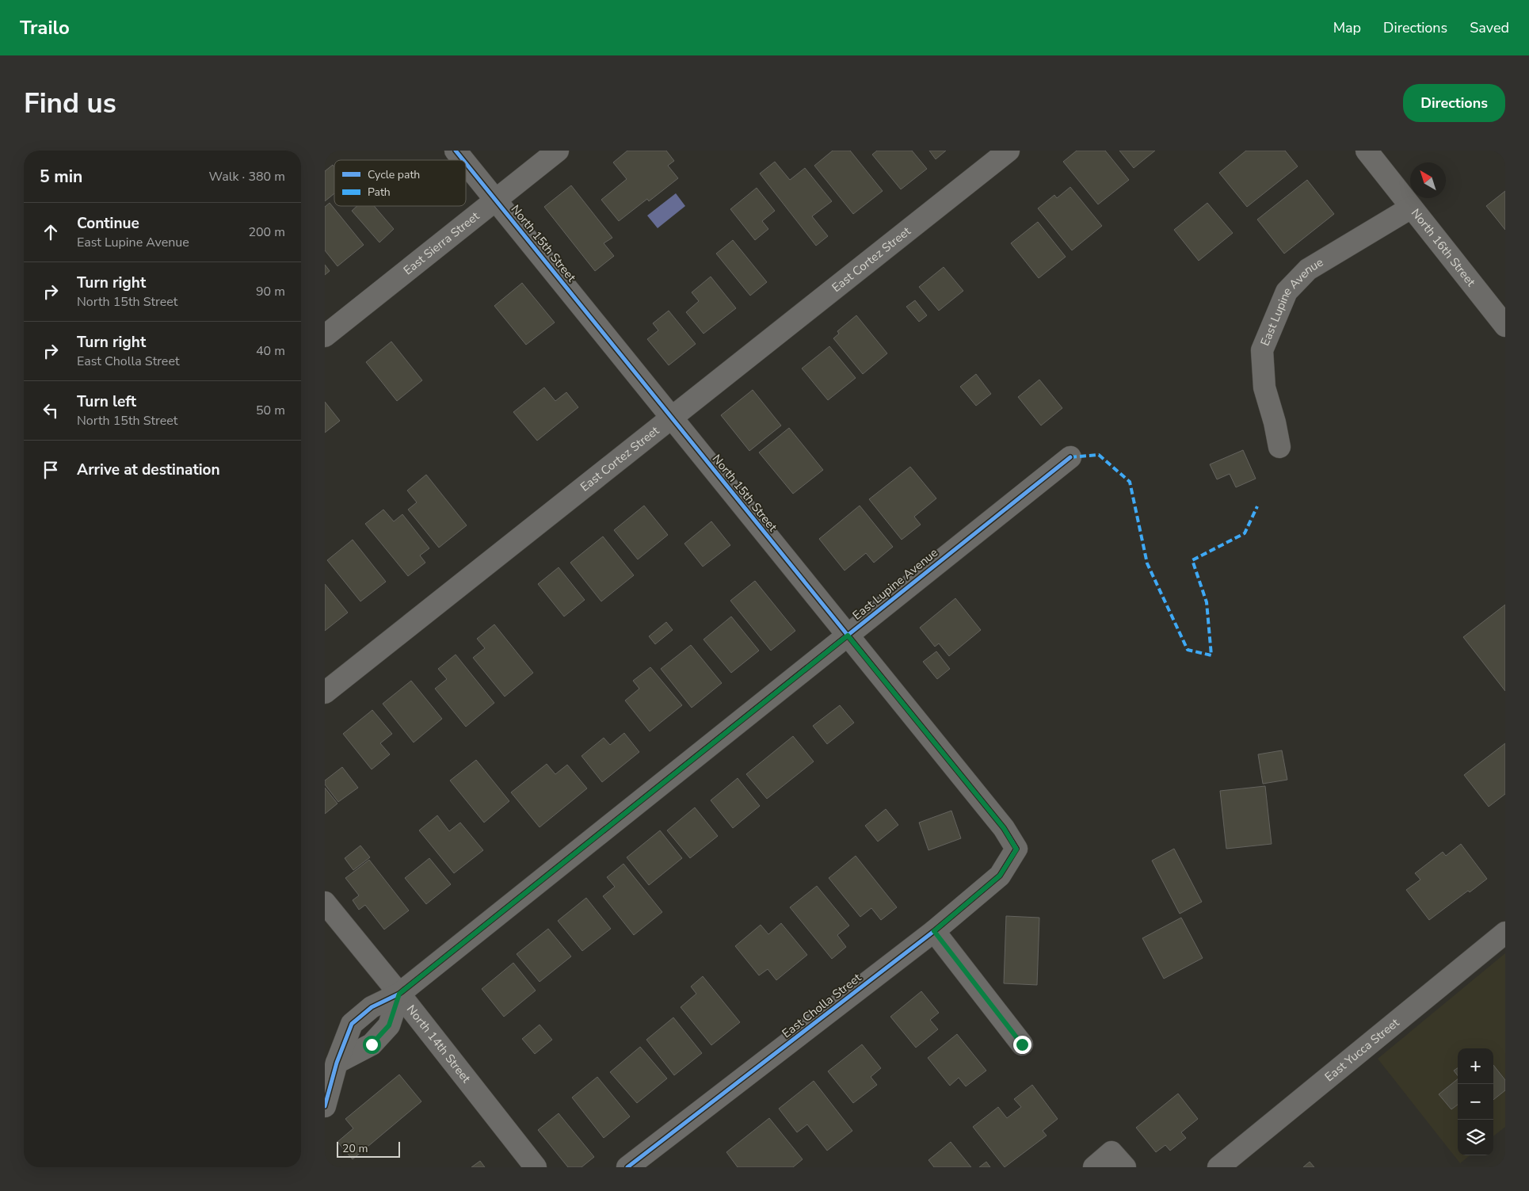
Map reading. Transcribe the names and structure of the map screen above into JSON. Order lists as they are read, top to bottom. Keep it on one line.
{"streets":{"street":["East Sierra Street","North 15th Street","North 16th Street","East Cortez Street","East Lupine Avenue","East Cholla Street","North 14th Street","East Yucca Street"]},"crossings":[["East Sierra Street","North 15th Street"],["North 15th Street","East Cortez Street"],["North 15th Street","East Lupine Avenue"],["North 15th Street","East Cholla Street"],["North 16th Street","East Lupine Avenue"],["East Lupine Avenue","North 14th Street"]],"legend":["Cycle path","Path"],"scale_bar":"20 m","north":"top left","page":{"header":"Trailo","nav":["Map","Directions","Saved"],"buttons":"Directions","title":"Find us","heading":["5 min","Walk · 380 m"],"list":[["Continue","East Lupine Avenue","200 m"],["Turn right","North 15th Street","90 m"],["Turn right","East Cholla Street","40 m"],["Turn left","North 15th Street","50 m"],"Arrive at destination"],"map_buttons":["+","−"],"scale":"20 m"}}
